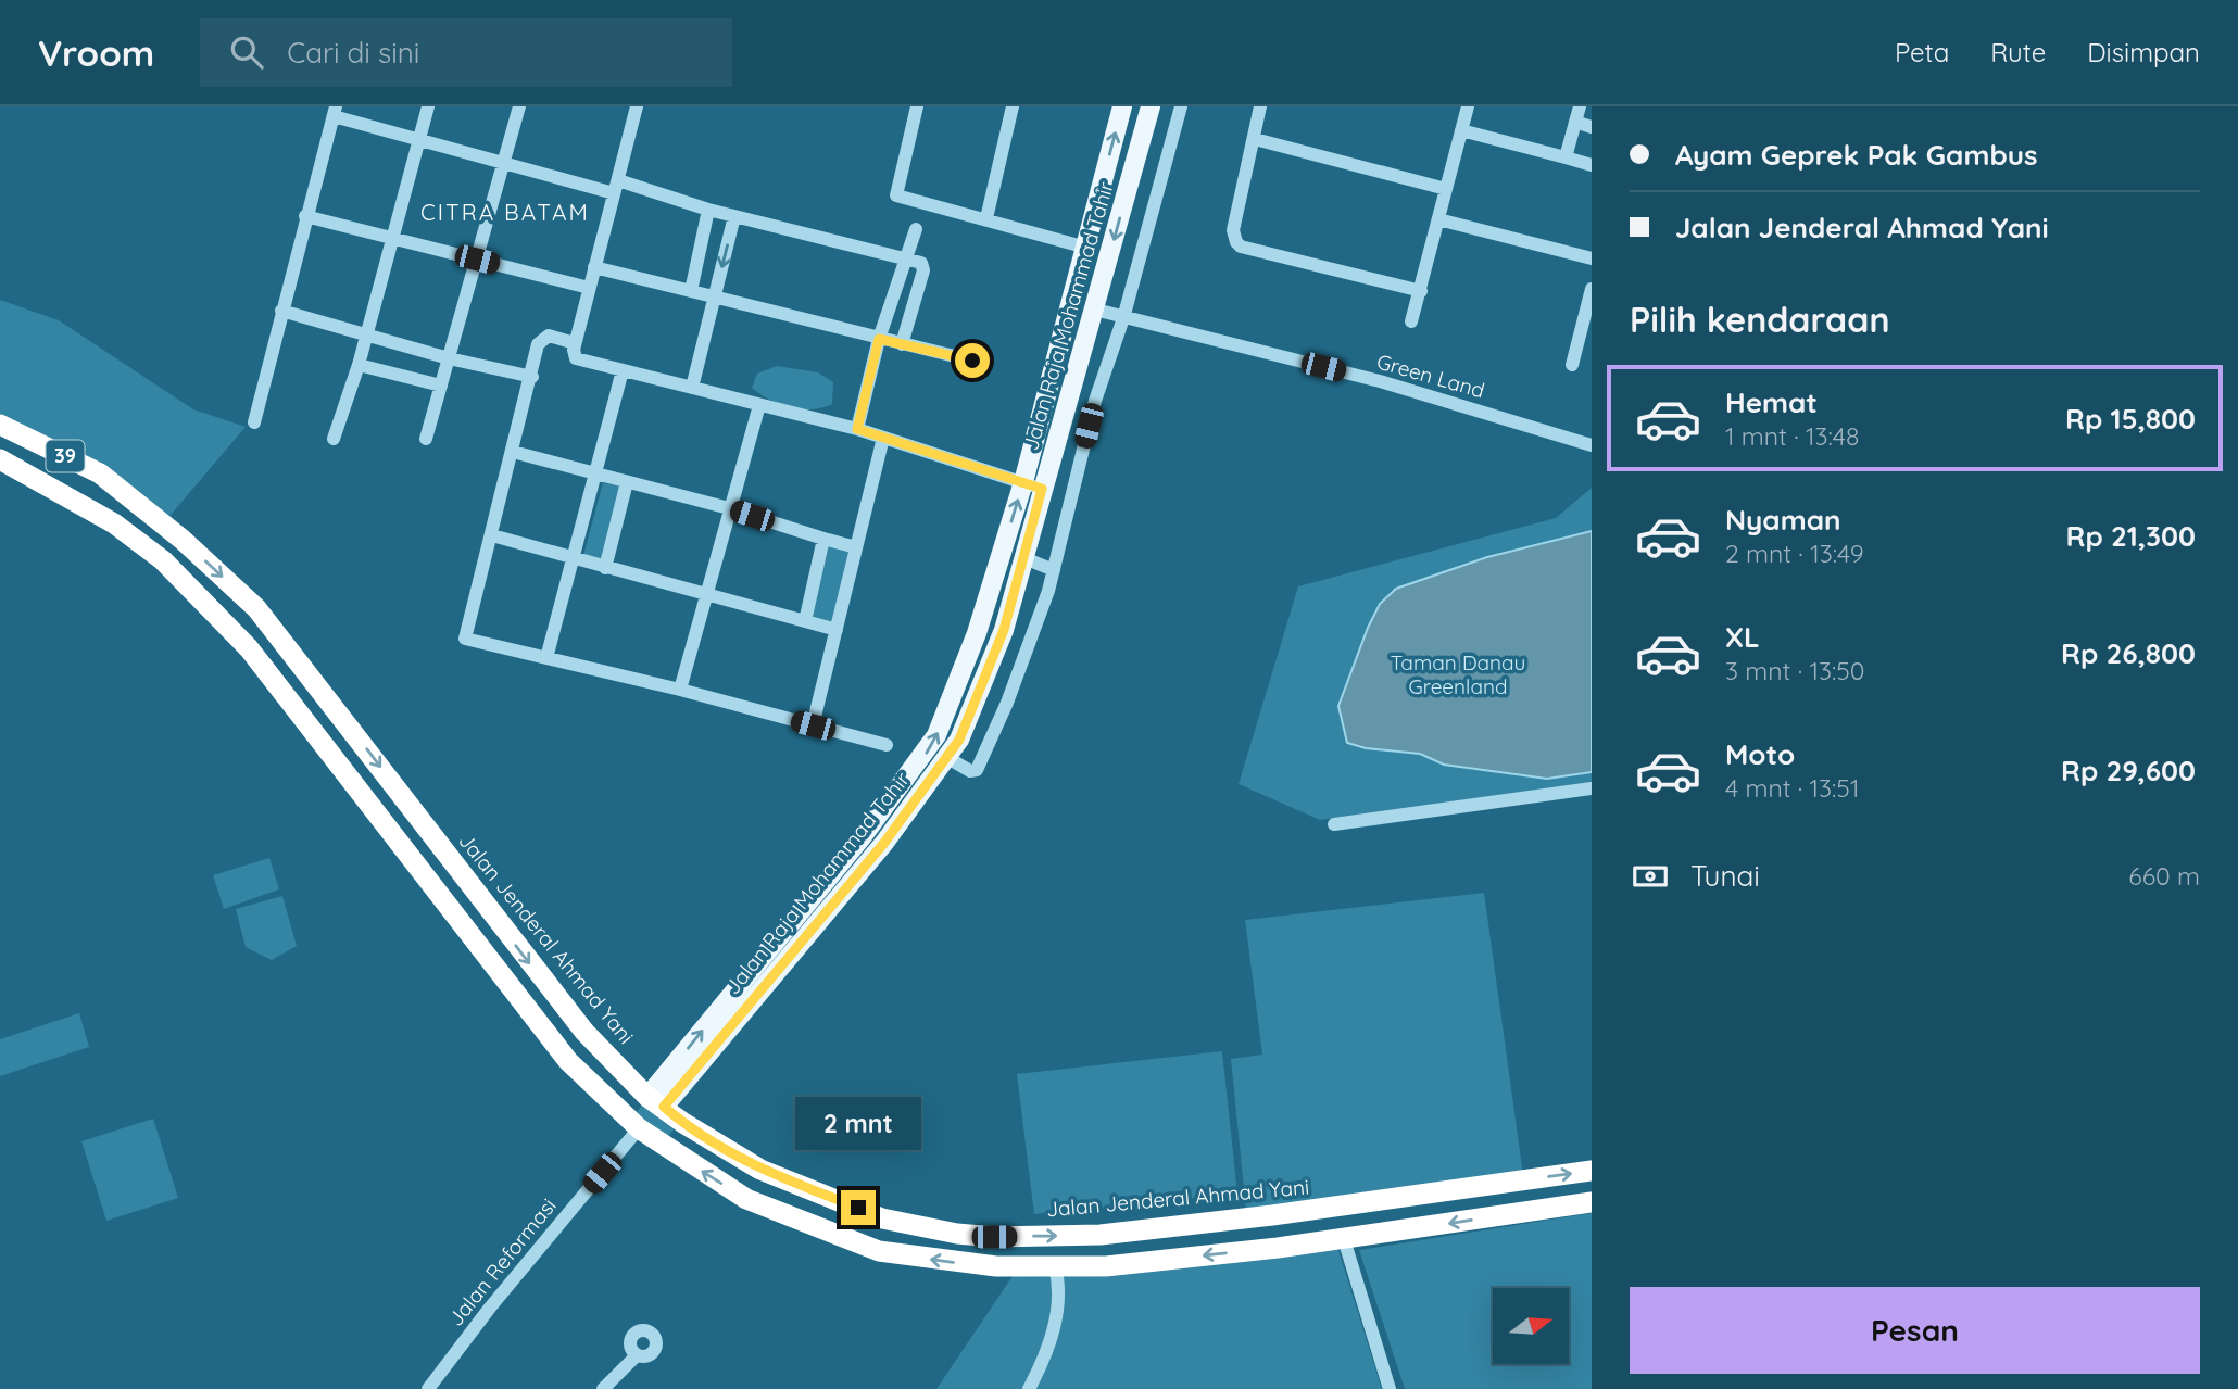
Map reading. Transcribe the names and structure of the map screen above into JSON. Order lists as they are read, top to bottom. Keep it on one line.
{"streets":{"highway":["39","Jalan Jenderal Ahmad Yani"],"main road":["Jalan Raja Mohammad Tahir"],"street":["Green Land","Jalan Reformasi"]},"crossings":[["Jalan Raja Mohammad Tahir","Green Land"],["Jalan Raja Mohammad Tahir","Jalan Jenderal Ahmad Yani"],["39","Jalan Reformasi"]],"one_way":["Jalan Jenderal Ahmad Yani"],"districts":["CITRA BATAM"],"parks":["Taman Danau Greenland"],"north":"right","page":{"header":"Vroom","search":"Cari di sini","nav":["Peta","Rute","Disimpan"],"banner":["Ayam Geprek Pak Gambus","Jalan Jenderal Ahmad Yani"],"heading":"Pilih kendaraan","list":[{"name":"Hemat","note":"1 mnt · 13:48","value":"Rp 15,800"},{"name":"Nyaman","note":"2 mnt · 13:49","value":"Rp 21,300"},{"name":"XL","note":"3 mnt · 13:50","value":"Rp 26,800"},{"name":"Moto","note":"4 mnt · 13:51","value":"Rp 29,600"}],"pay":["Tunai","660 m"],"bubble":"2 mnt","buttons":"Pesan"}}
